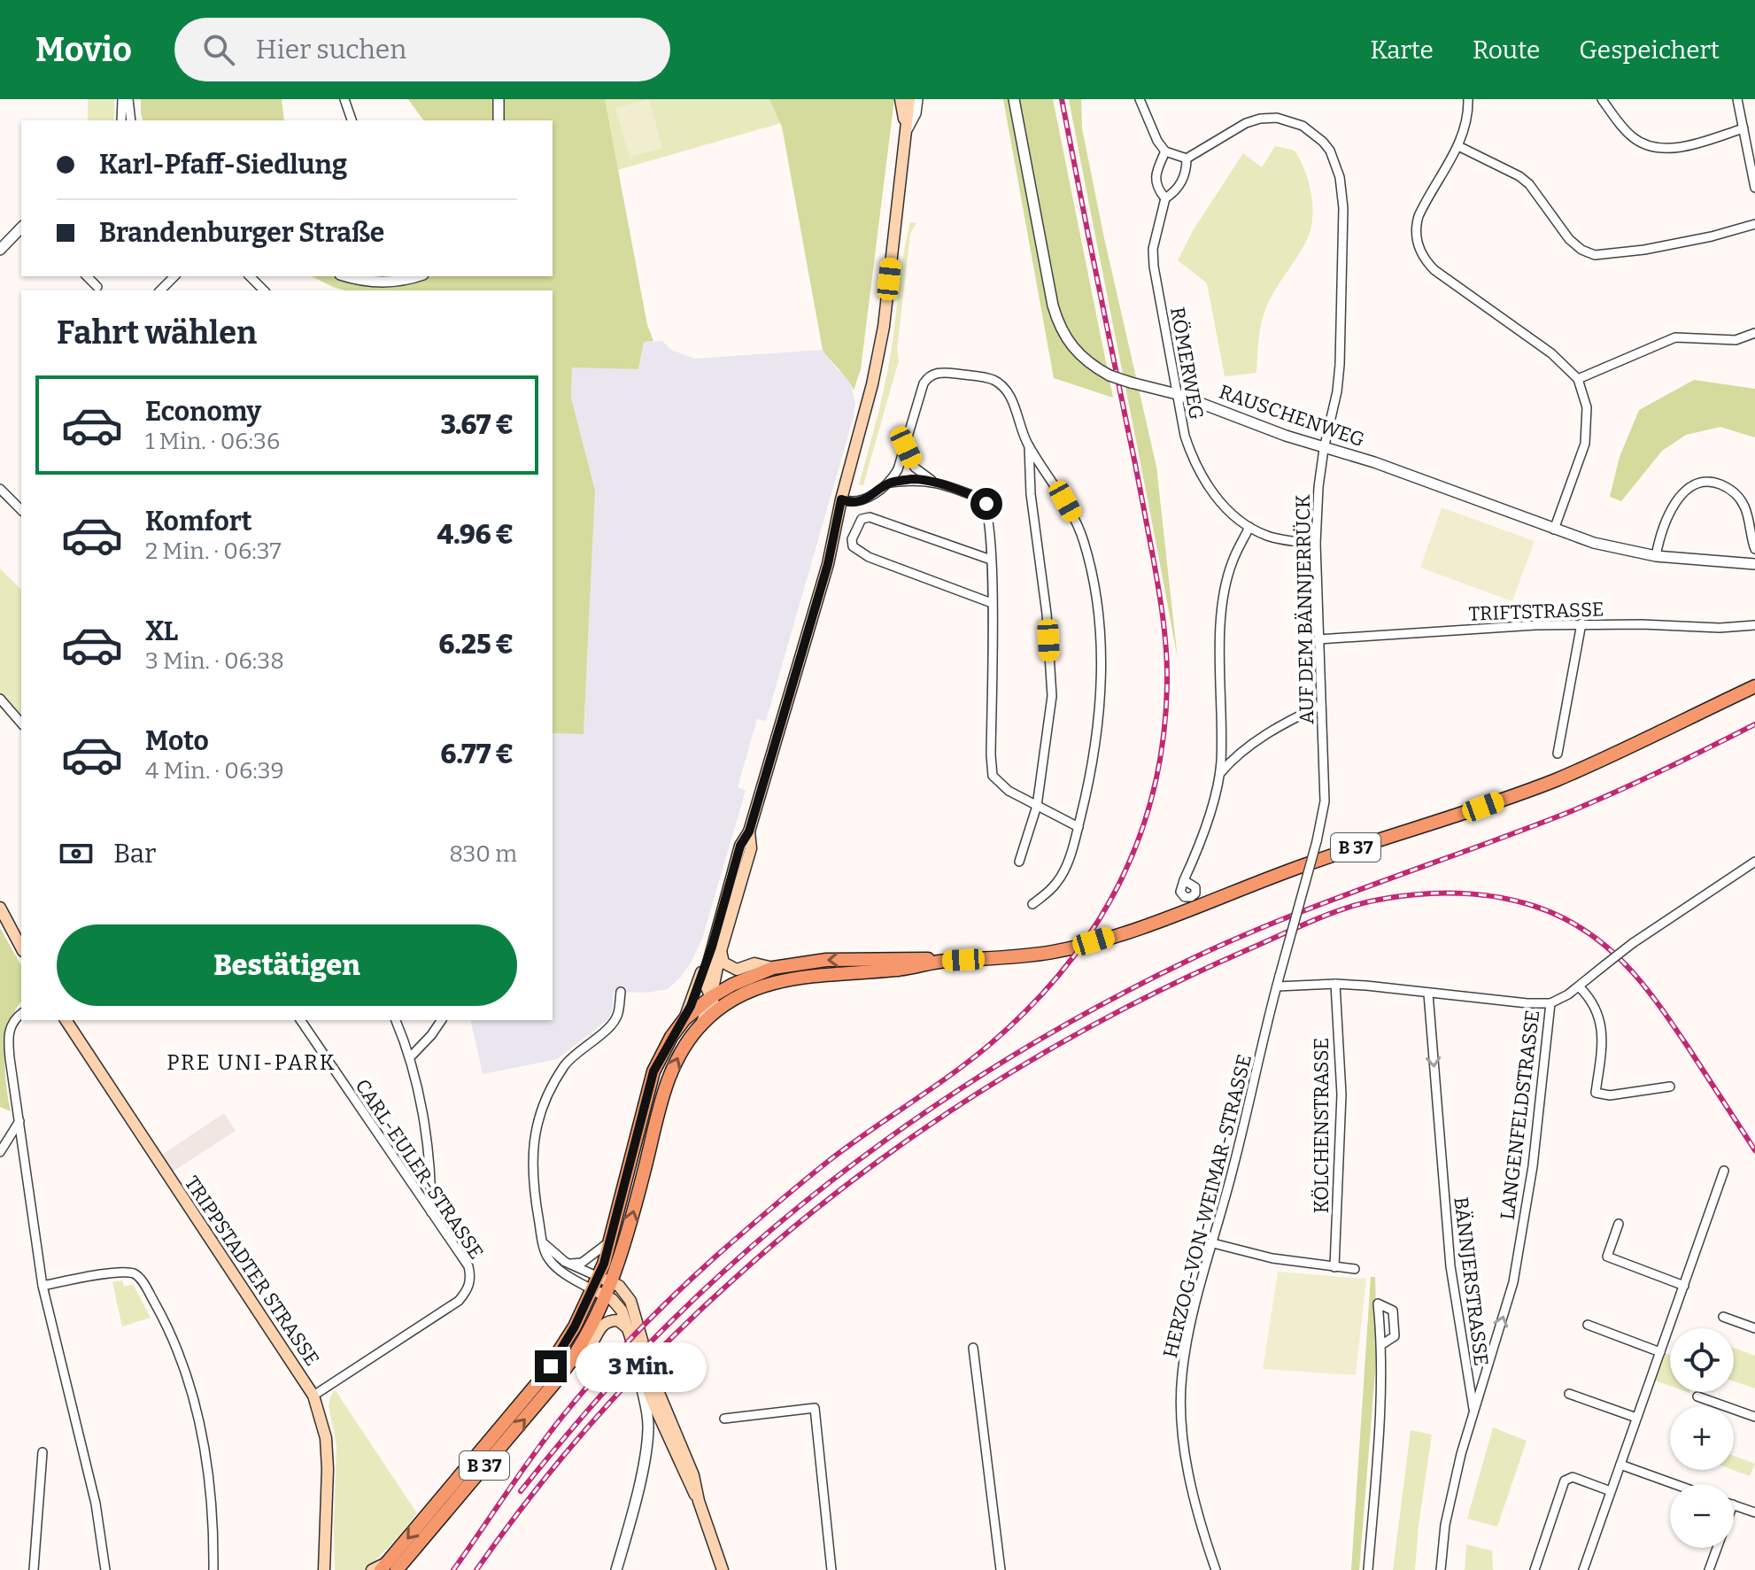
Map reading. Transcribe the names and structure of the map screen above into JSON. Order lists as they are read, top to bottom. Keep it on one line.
{"streets":{"main road":["B 37","TRIPPSTADTER STRASSE"],"street":["RÖMERWEG","RAUSCHENWEG","AUF DEM BÄNNJERRÜCK","TRIFTSTRASSE","LANGENFELDSTRASSE","KÖLCHENSTRASSE","CARL-EULER-STRASSE","HERZOG-VON-WEIMAR-STRASSE","BÄNNJERSTRASSE"]},"crossings":[["RÖMERWEG","RAUSCHENWEG"],["RÖMERWEG","AUF DEM BÄNNJERRÜCK"],["RAUSCHENWEG","AUF DEM BÄNNJERRÜCK"],["AUF DEM BÄNNJERRÜCK","TRIFTSTRASSE"],["AUF DEM BÄNNJERRÜCK","HERZOG-VON-WEIMAR-STRASSE"],["LANGENFELDSTRASSE","KÖLCHENSTRASSE"],["LANGENFELDSTRASSE","HERZOG-VON-WEIMAR-STRASSE"],["LANGENFELDSTRASSE","BÄNNJERSTRASSE"],["CARL-EULER-STRASSE","TRIPPSTADTER STRASSE"]],"one_way":["LANGENFELDSTRASSE","BÄNNJERSTRASSE"],"districts":["PRE UNI-PARK"],"page":{"header":"Movio","search":"Hier suchen","nav":["Karte","Route","Gespeichert"],"banner":["Karl-Pfaff-Siedlung","Brandenburger Straße"],"heading":"Fahrt wählen","list":[{"name":"Economy","note":"1 Min. · 06:36","value":"3.67 €"},{"name":"Komfort","note":"2 Min. · 06:37","value":"4.96 €"},{"name":"XL","note":"3 Min. · 06:38","value":"6.25 €"},{"name":"Moto","note":"4 Min. · 06:39","value":"6.77 €"}],"pay":["Bar","830 m"],"buttons":"Bestätigen","map_buttons":["+","−"],"bubble":"3 Min."}}
